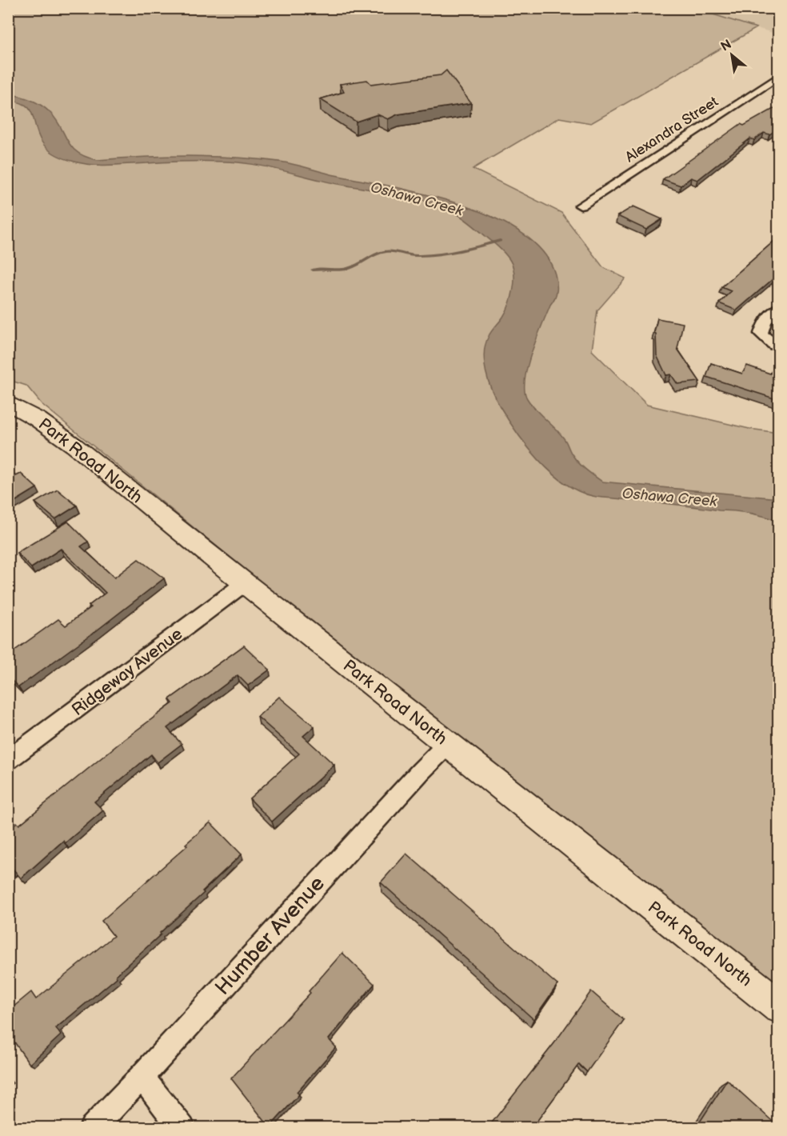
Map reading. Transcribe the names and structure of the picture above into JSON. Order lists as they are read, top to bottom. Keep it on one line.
{"streets":{"main road":["Park Road North"],"street":["Alexandra Street","Ridgeway Avenue","Humber Avenue"]},"crossings":[["Park Road North","Ridgeway Avenue"],["Park Road North","Humber Avenue"]],"water":["Oshawa Creek"],"north":"top left"}
